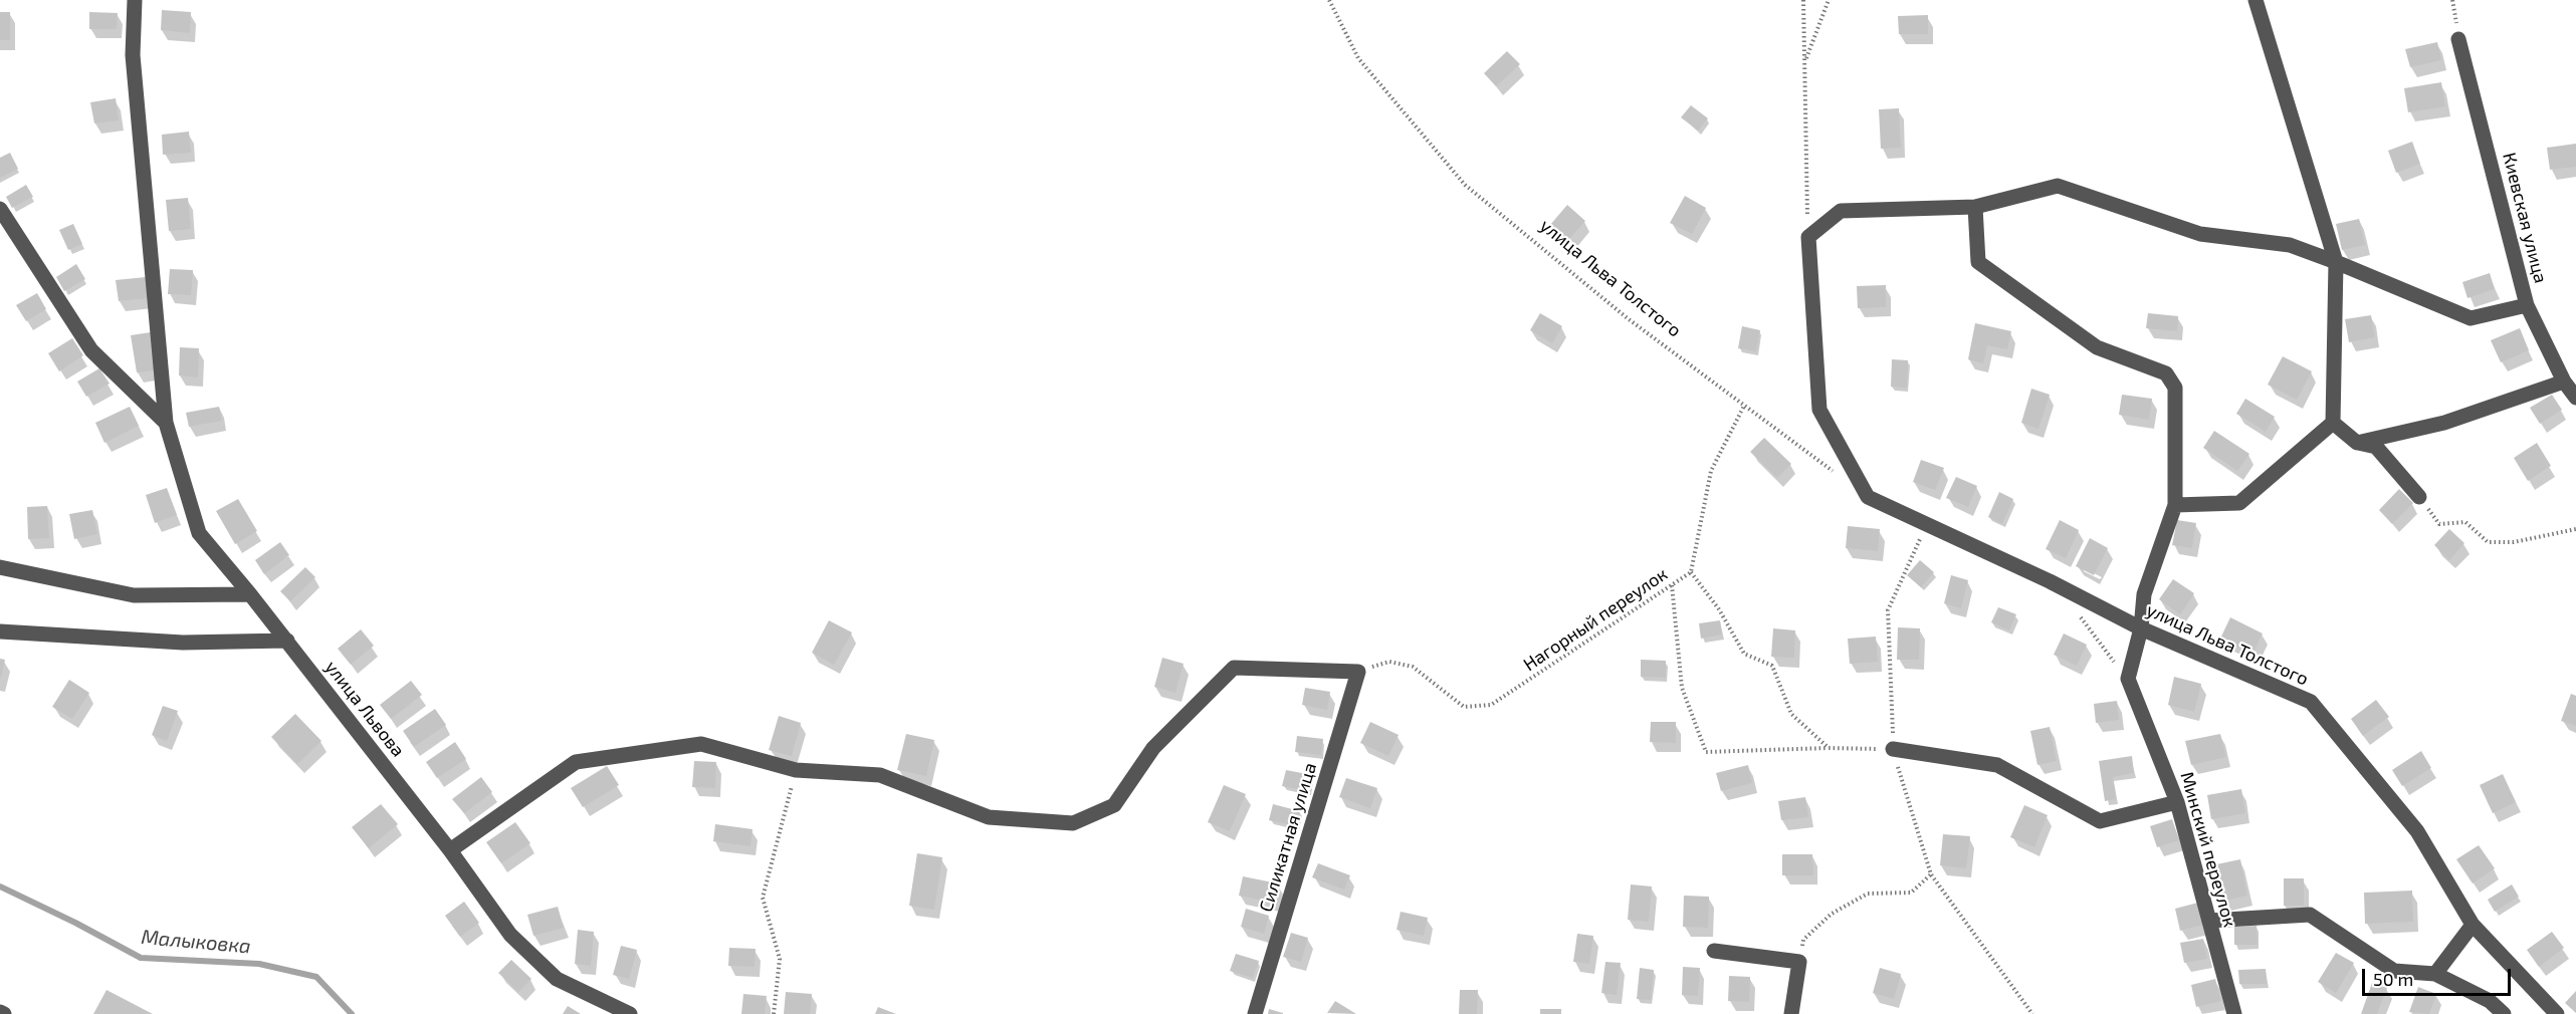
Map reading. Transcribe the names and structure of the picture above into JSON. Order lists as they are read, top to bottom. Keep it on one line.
{"streets":{"street":["Киевская улица","улица Льва Толстого","улица Львова","Силикатная улица","Минский переулок"],"path":["Нагорный переулок"]},"crossings":[["улица Льва Толстого","Нагорный переулок"],["Нагорный переулок","Силикатная улица"]],"water":["Малыковка"],"scale_bar":"50 m"}
